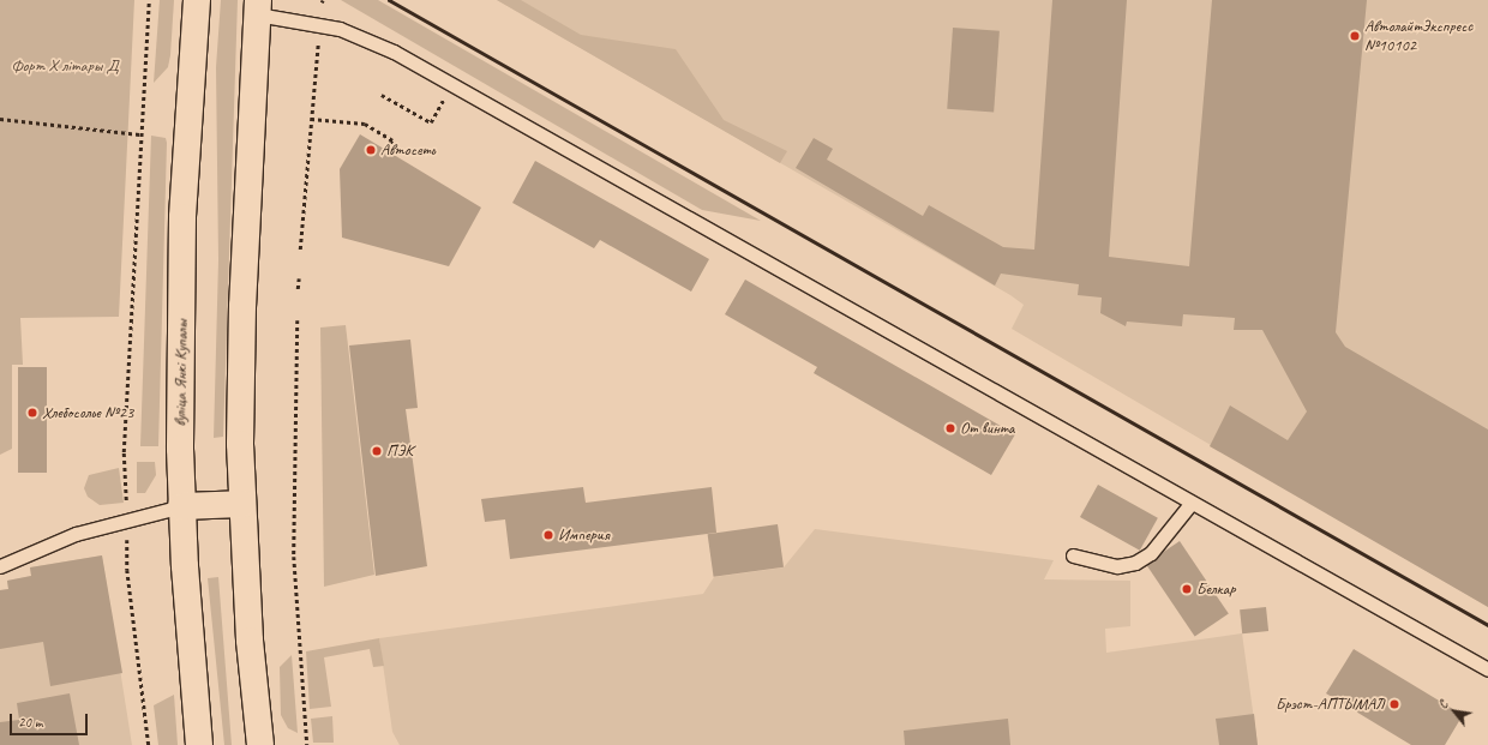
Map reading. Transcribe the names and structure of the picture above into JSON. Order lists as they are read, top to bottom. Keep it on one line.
{"streets":{"main road":["вуліца Янкі Купалы"]},"parks":["Форт X літары Д"],"places":["АвтолайтЭкспресс №10102","Автосеть","Хлебосолье №23","От винта","ПЭК","Империя","Белкар","Брэст-АПТЫМАЛ"],"scale_bar":"20 m","north":"top left"}
